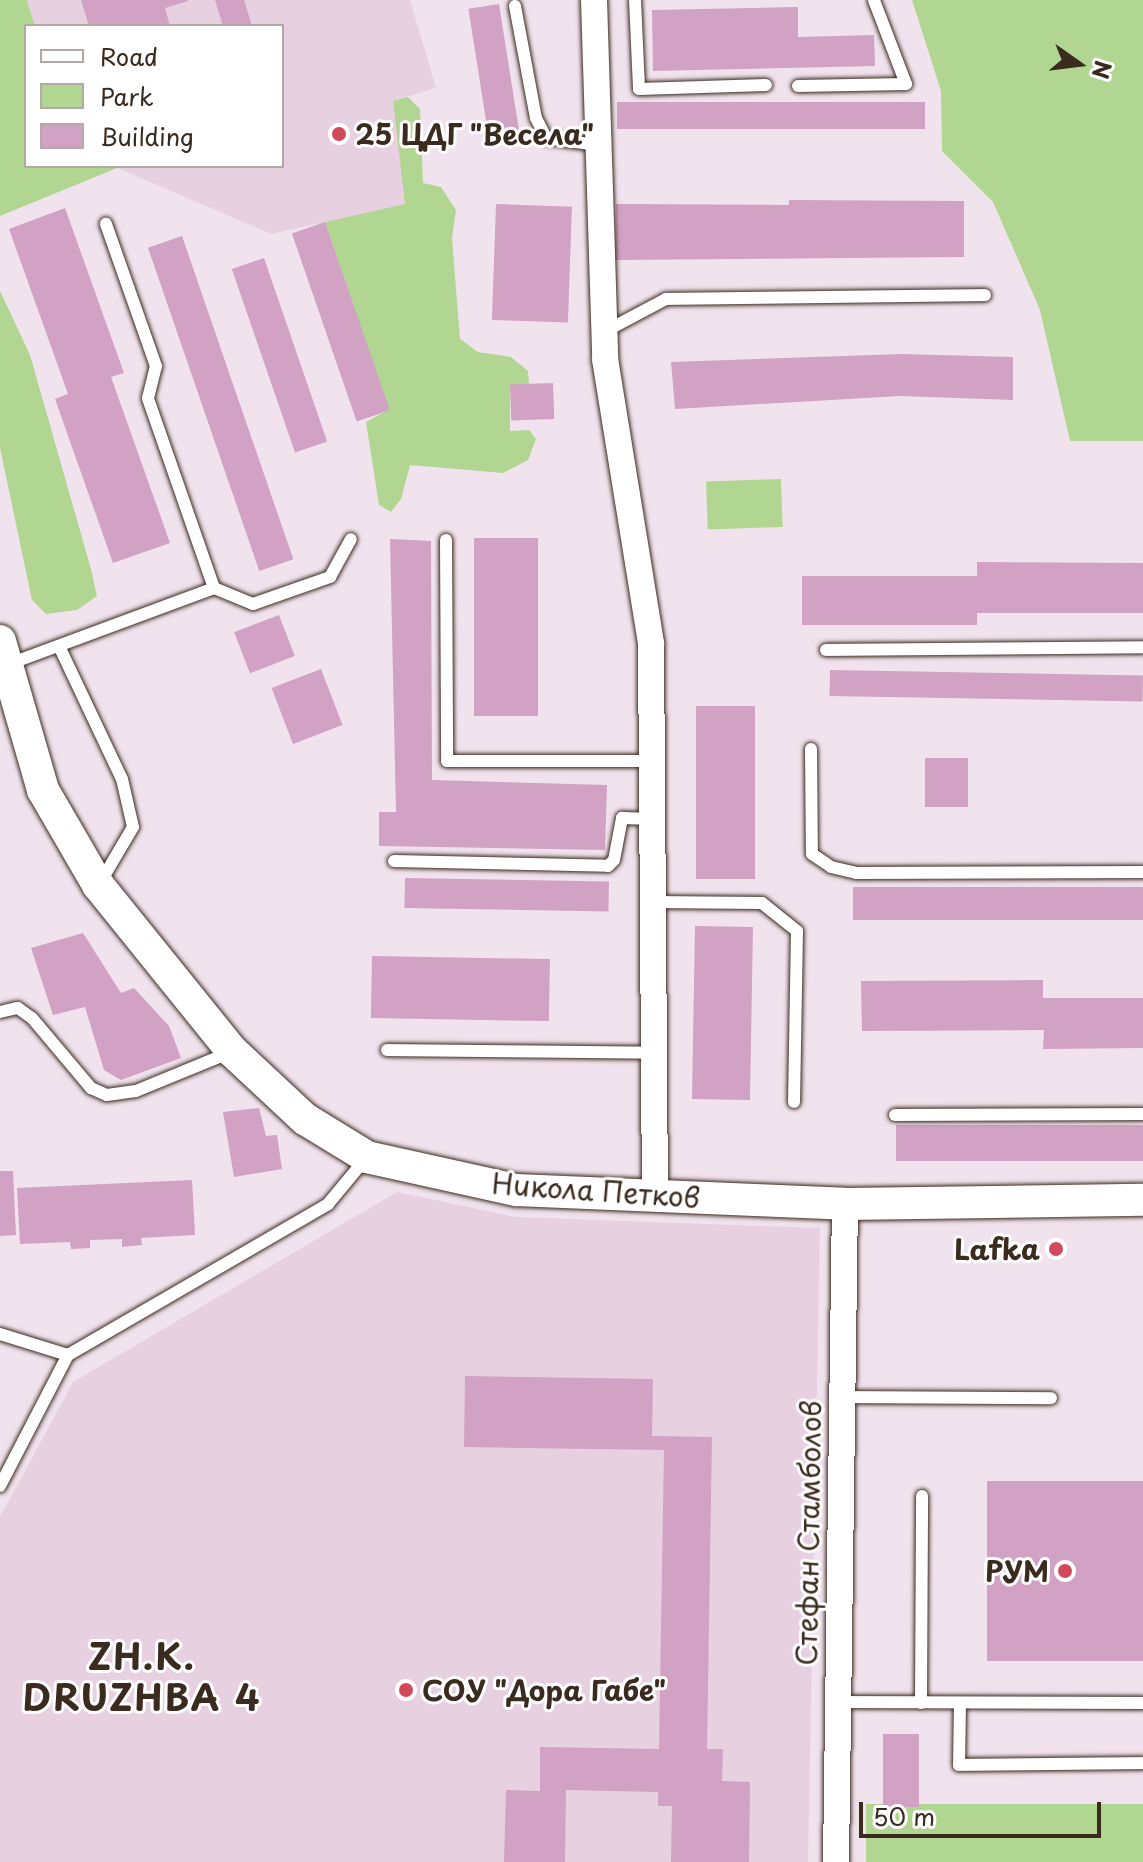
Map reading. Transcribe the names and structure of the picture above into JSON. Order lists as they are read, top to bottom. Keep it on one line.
{"streets":{"street":["Никола Петков","Стефан Стамболов"]},"crossings":[["Никола Петков","Стефан Стамболов"]],"districts":["ZH.K. DRUZHBA 4"],"places":["25 ЦДГ \"Весела\"","Lafka","РУМ","СОУ \"Дора Габе\""],"legend":["Road","Park","Building"],"scale_bar":"50 m","north":"right"}
